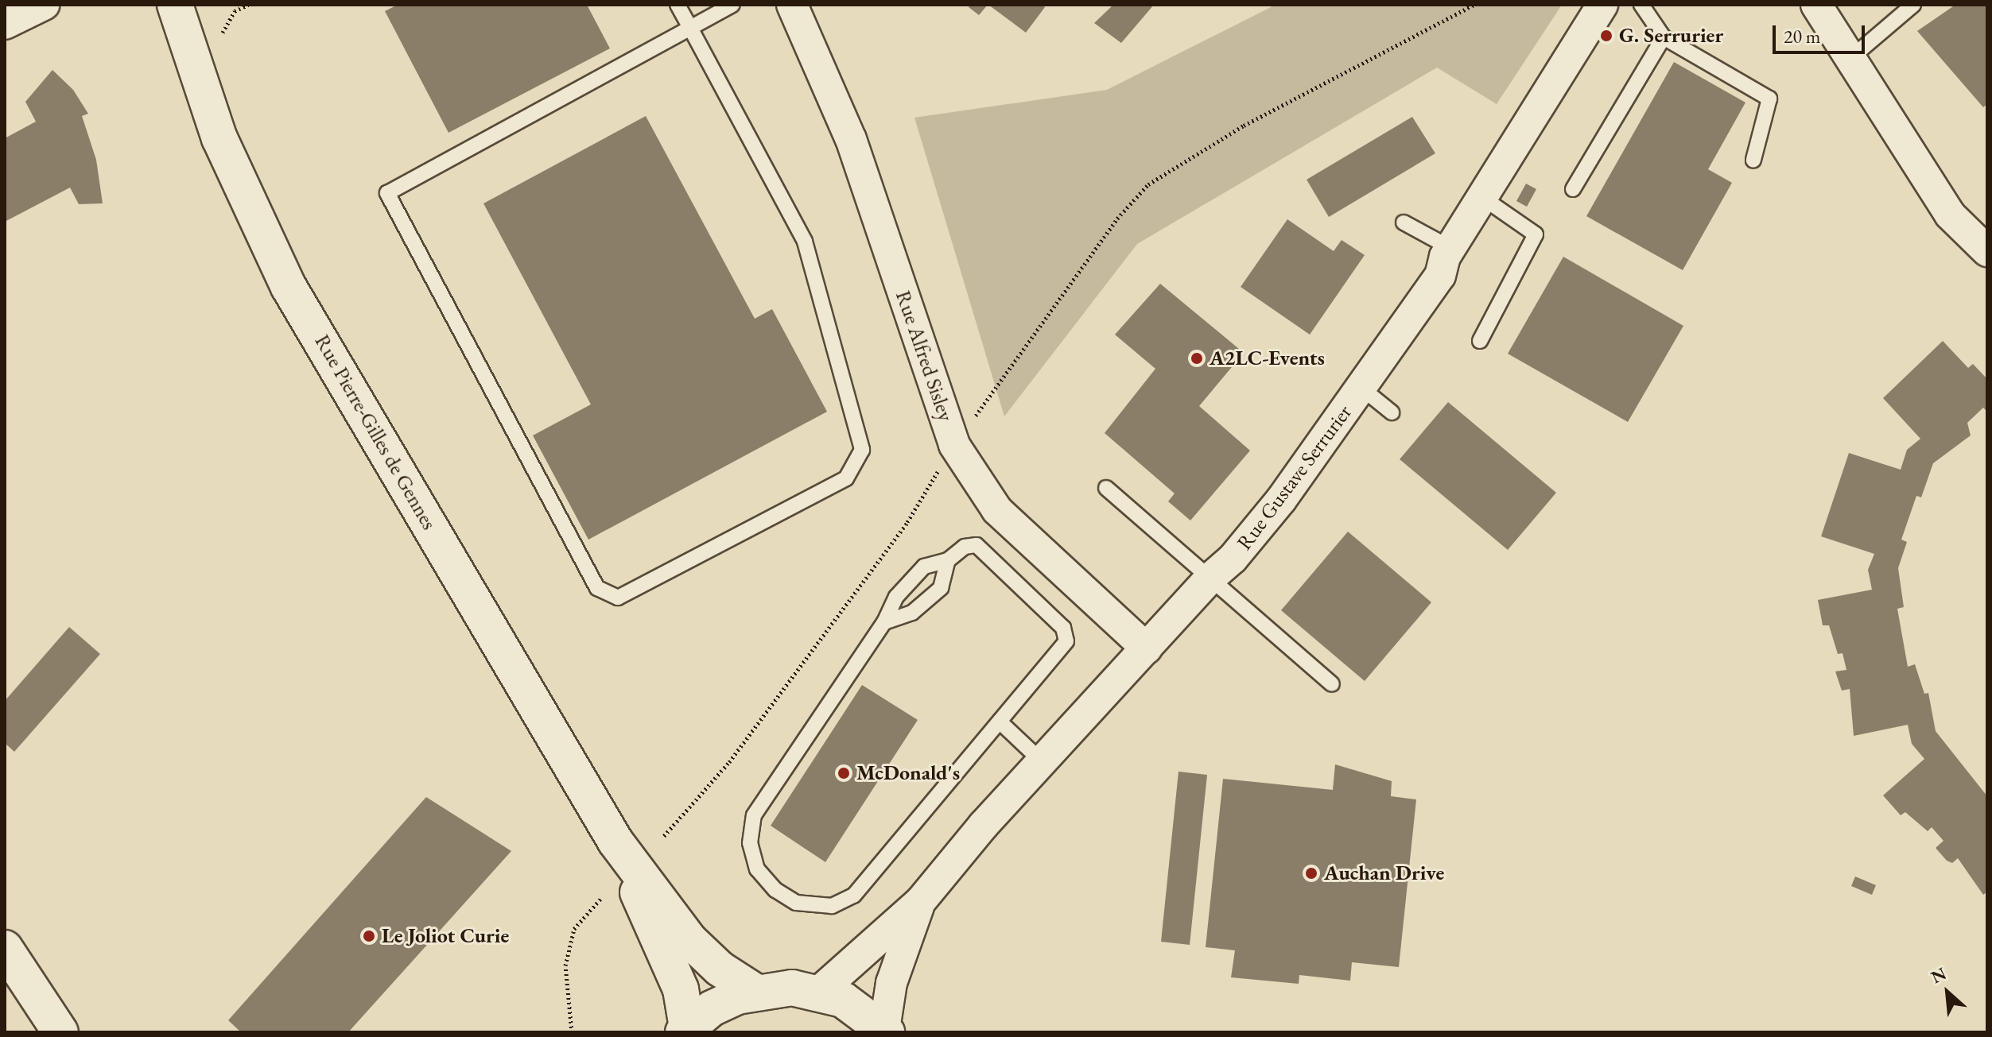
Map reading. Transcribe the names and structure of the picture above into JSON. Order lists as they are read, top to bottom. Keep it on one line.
{"streets":{"main road":["Rue Pierre-Gilles de Gennes"],"street":["Rue Alfred Sisley","Rue Gustave Serrurier"]},"crossings":[["Rue Alfred Sisley","Rue Gustave Serrurier"]],"places":["G. Serrurier","A2LC-Events","McDonald's","Auchan Drive","Le Joliot Curie"],"scale_bar":"20 m","north":"top left"}
